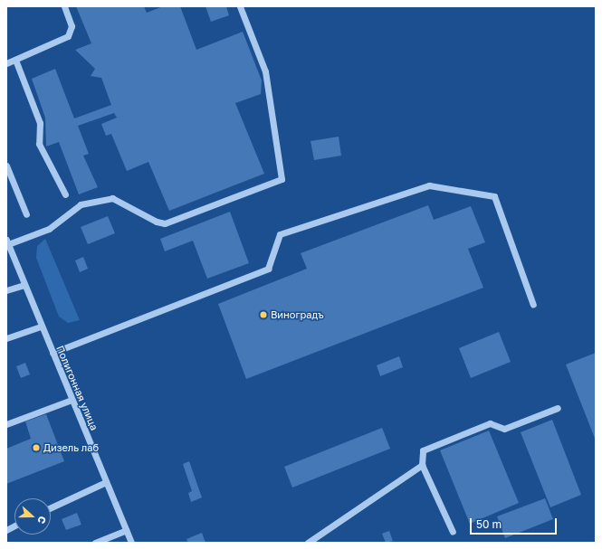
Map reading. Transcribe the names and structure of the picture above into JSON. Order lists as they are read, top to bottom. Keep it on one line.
{"streets":{"lane":["Полигонная улица"]},"places":["Виноградъ","Дизель лаб"],"scale_bar":"50 m","north":"right"}
